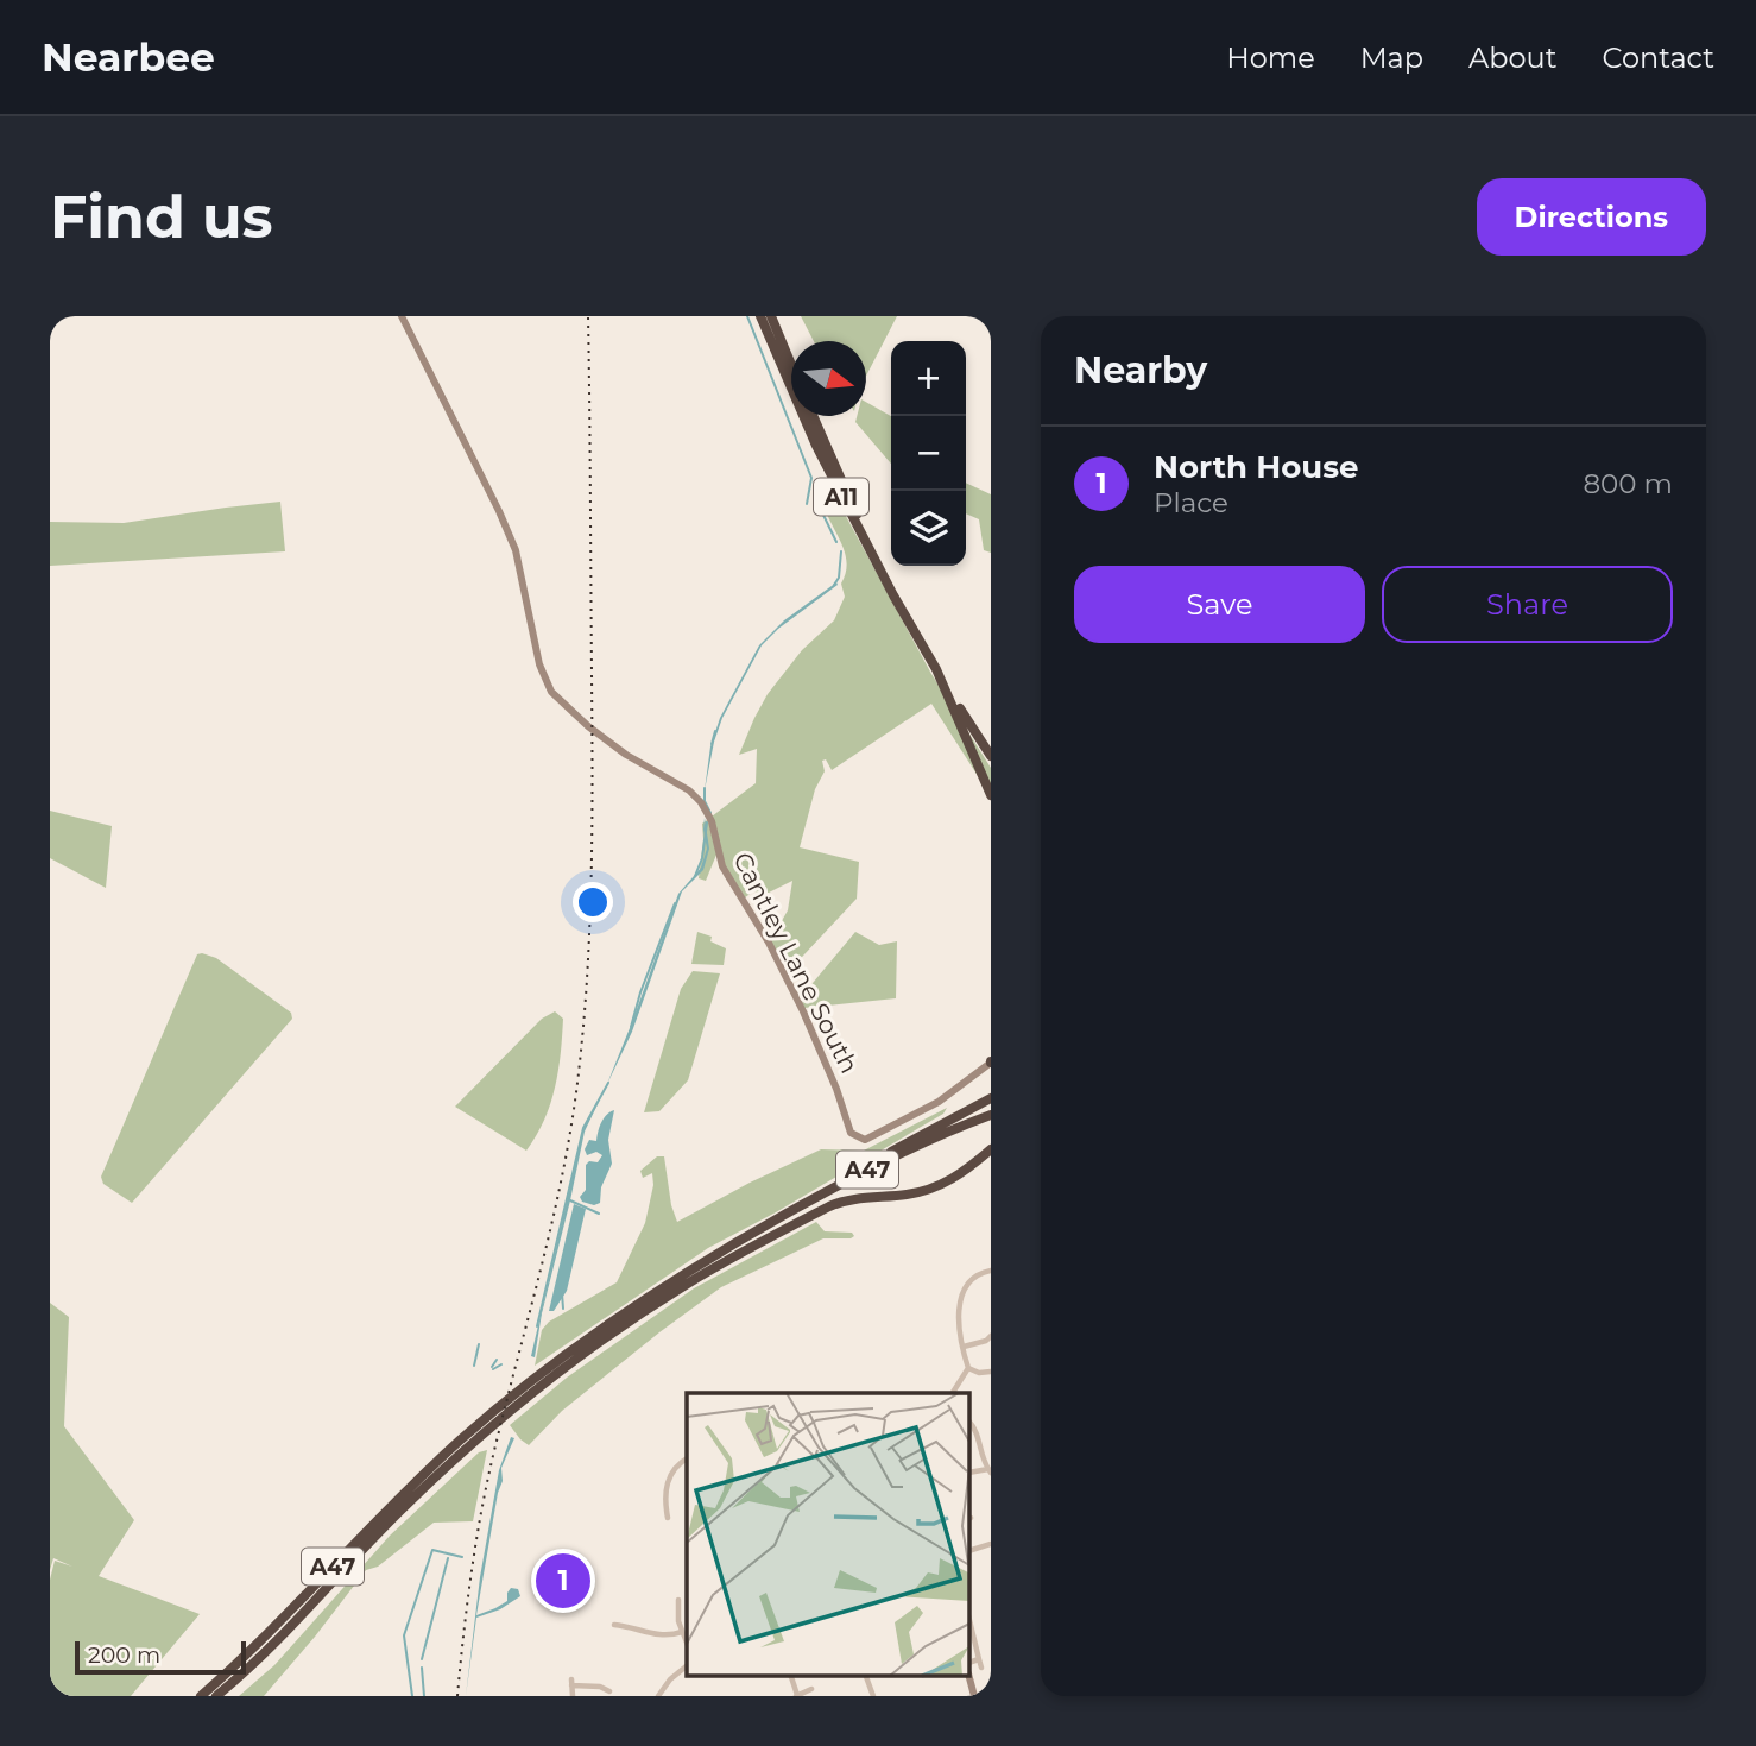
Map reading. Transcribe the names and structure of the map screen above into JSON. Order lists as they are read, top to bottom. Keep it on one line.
{"streets":{"highway":["A11","A47"],"street":["Cantley Lane South"]},"scale_bar":"200 m","north":"right","page":{"header":"Nearbee","nav":["Home","Map","About","Contact"],"buttons":["Directions",["Save","Share"]],"title":"Find us","heading":"Nearby","map_buttons":["+","−"],"list":[{"mark":"1","name":"North House","note":"Place","value":"800 m"}],"pins":"1","scale":"200 m"}}
